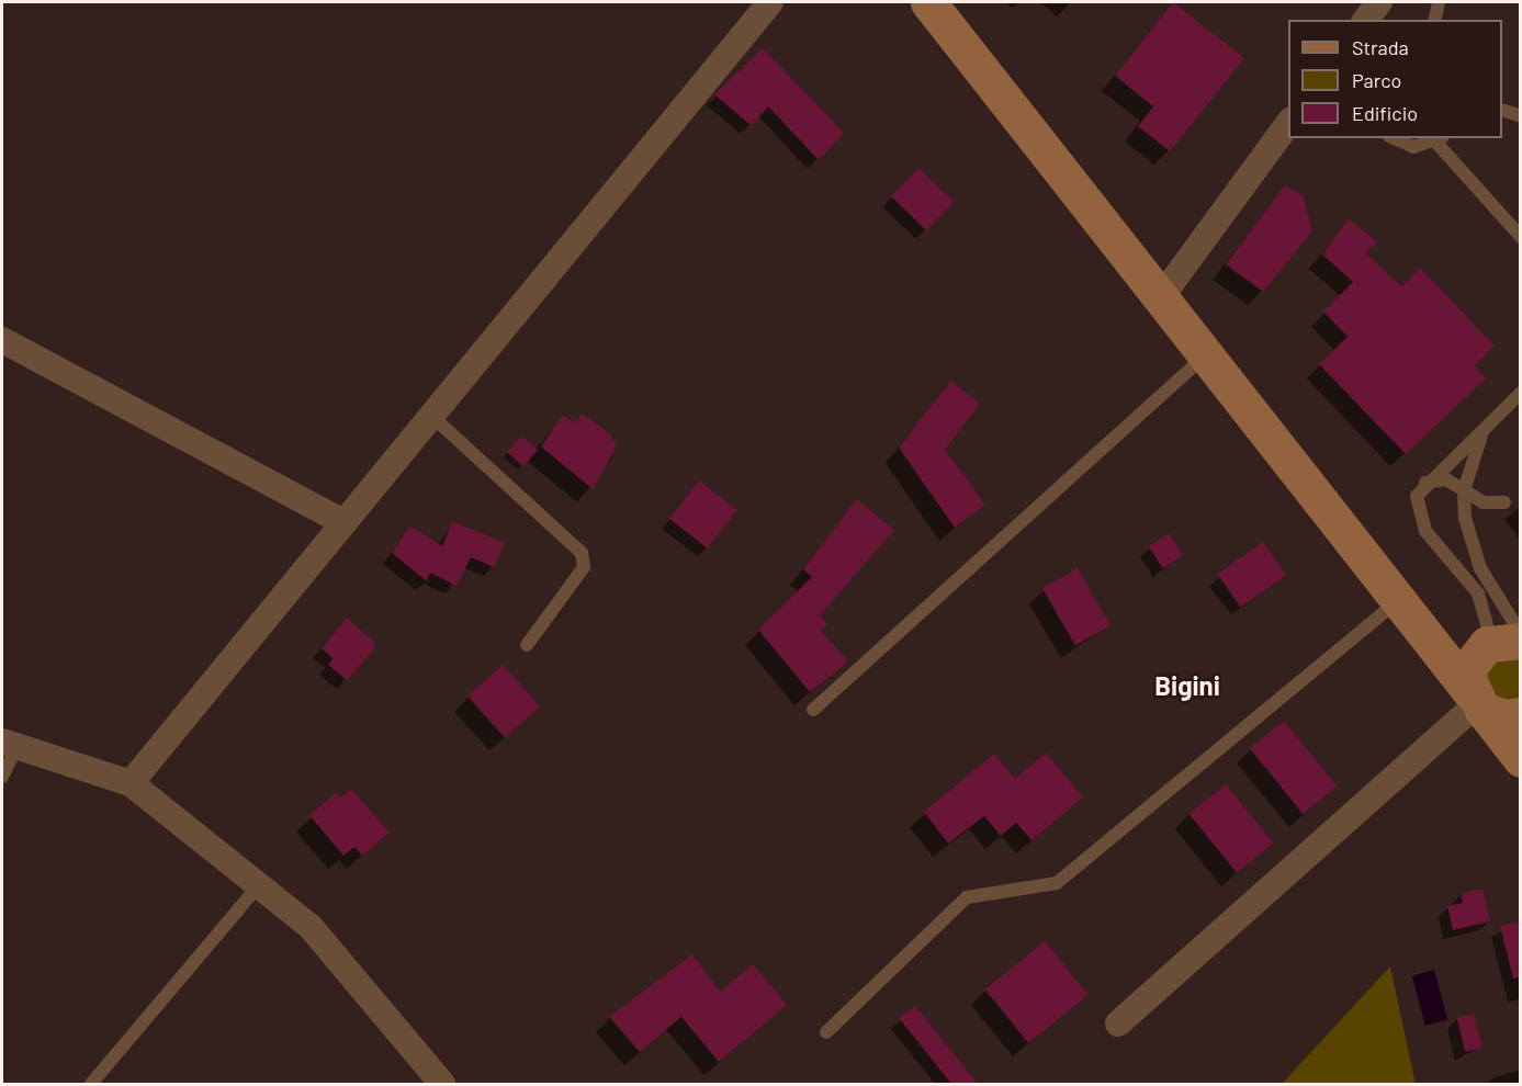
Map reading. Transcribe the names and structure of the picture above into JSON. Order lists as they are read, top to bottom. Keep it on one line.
{"districts":["Bigini"],"legend":["Strada","Parco","Edificio"]}
